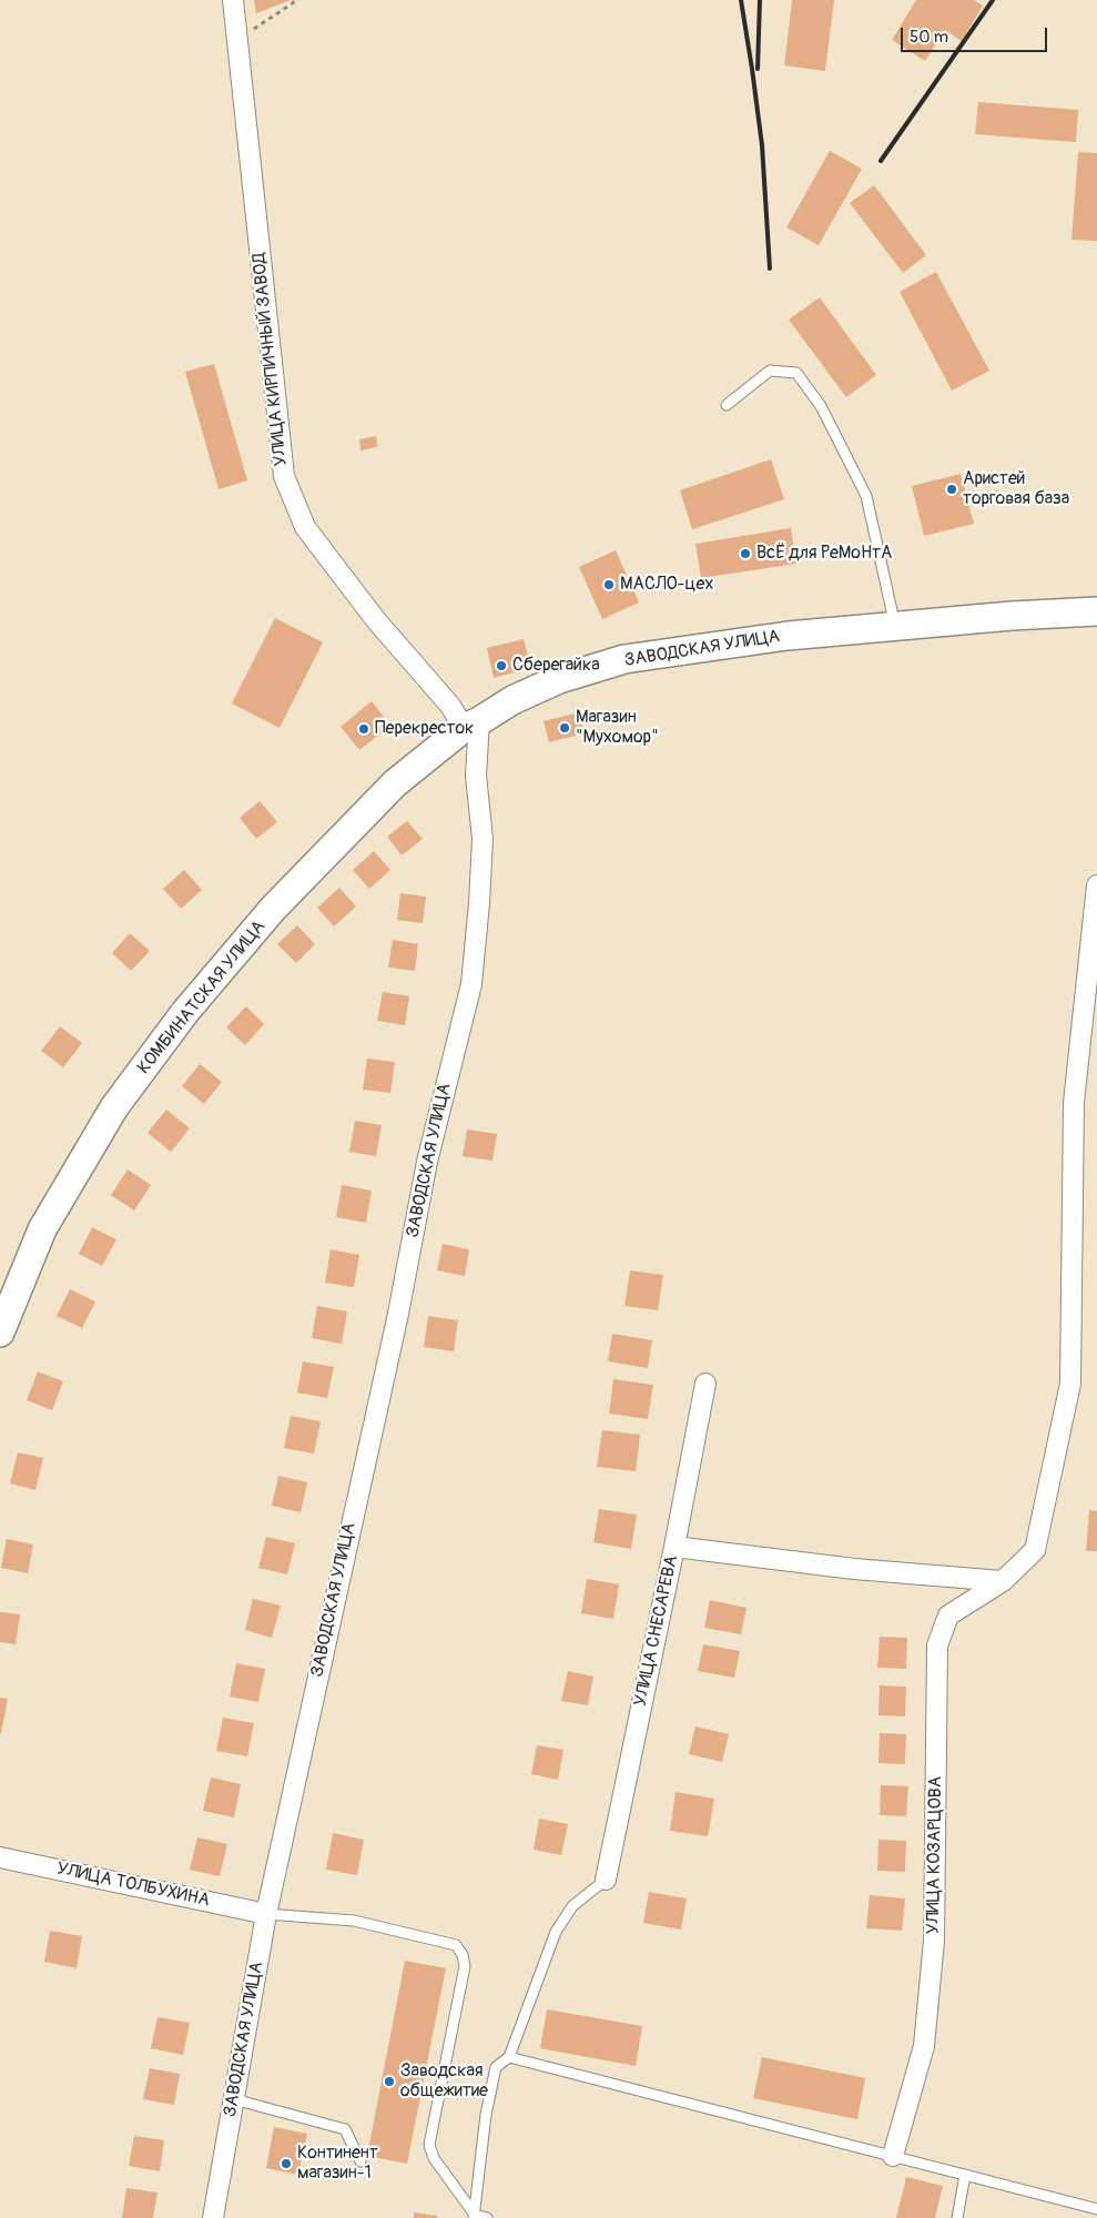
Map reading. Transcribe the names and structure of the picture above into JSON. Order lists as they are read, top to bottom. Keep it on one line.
{"streets":{"main road":["ЗАВОДСКАЯ УЛИЦА","КОМБИНАТСКАЯ УЛИЦА"],"street":["УЛИЦА КИРПИЧНЫЙ ЗАВОД","УЛИЦА СНЕСАРЕВА","УЛИЦА КОЗАРЦОВА","УЛИЦА ТОЛБУХИНА"]},"crossings":[["УЛИЦА КИРПИЧНЫЙ ЗАВОД","ЗАВОДСКАЯ УЛИЦА"],["УЛИЦА КИРПИЧНЫЙ ЗАВОД","КОМБИНАТСКАЯ УЛИЦА"],["ЗАВОДСКАЯ УЛИЦА","КОМБИНАТСКАЯ УЛИЦА"],["ЗАВОДСКАЯ УЛИЦА","УЛИЦА ТОЛБУХИНА"]],"places":["Аристей торговая база","ВсЁ для РеМоНтА","МАСЛО-цех","Сберегайка","Магазин \"Мухомор\"","Перекресток","Заводская общежитие","Континент магазин-1"],"scale_bar":"50 m"}
